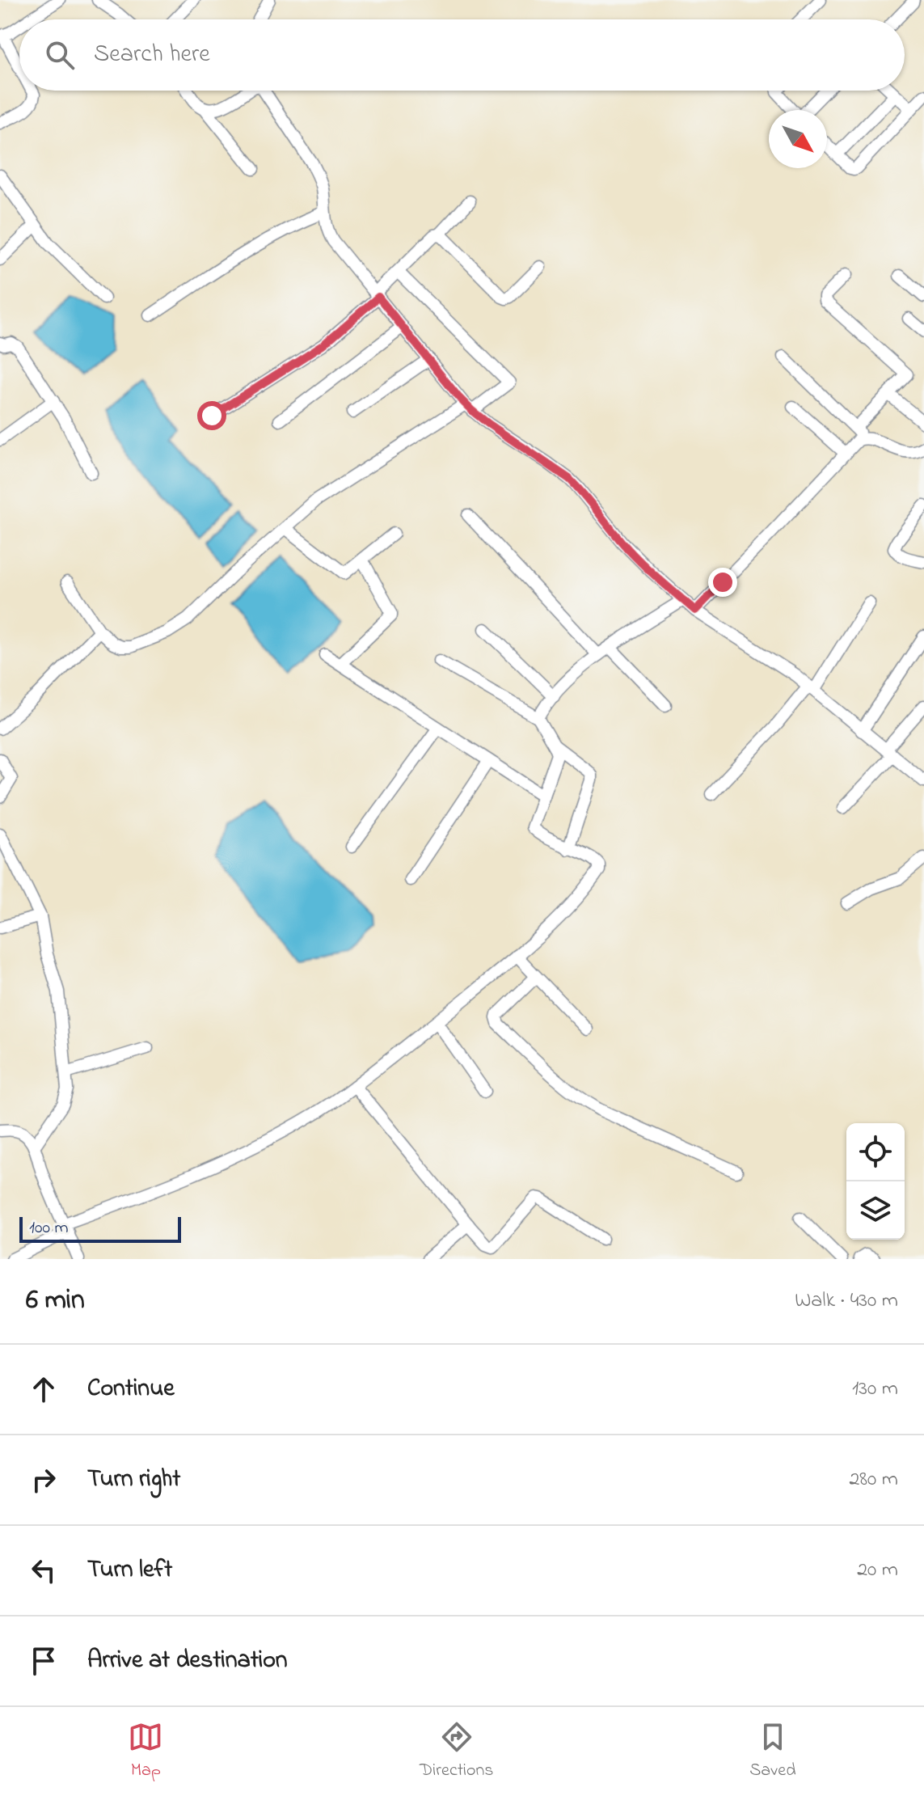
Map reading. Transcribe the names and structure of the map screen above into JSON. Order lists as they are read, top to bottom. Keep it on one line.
{"scale_bar":"100 m","north":"bottom right","page":{"search":"Search here","scale":"100 m","heading":["6 min","Walk · 430 m"],"list":[["Continue","130 m"],["Turn right","280 m"],["Turn left","20 m"],"Arrive at destination"],"nav":["Map","Directions","Saved"]}}
